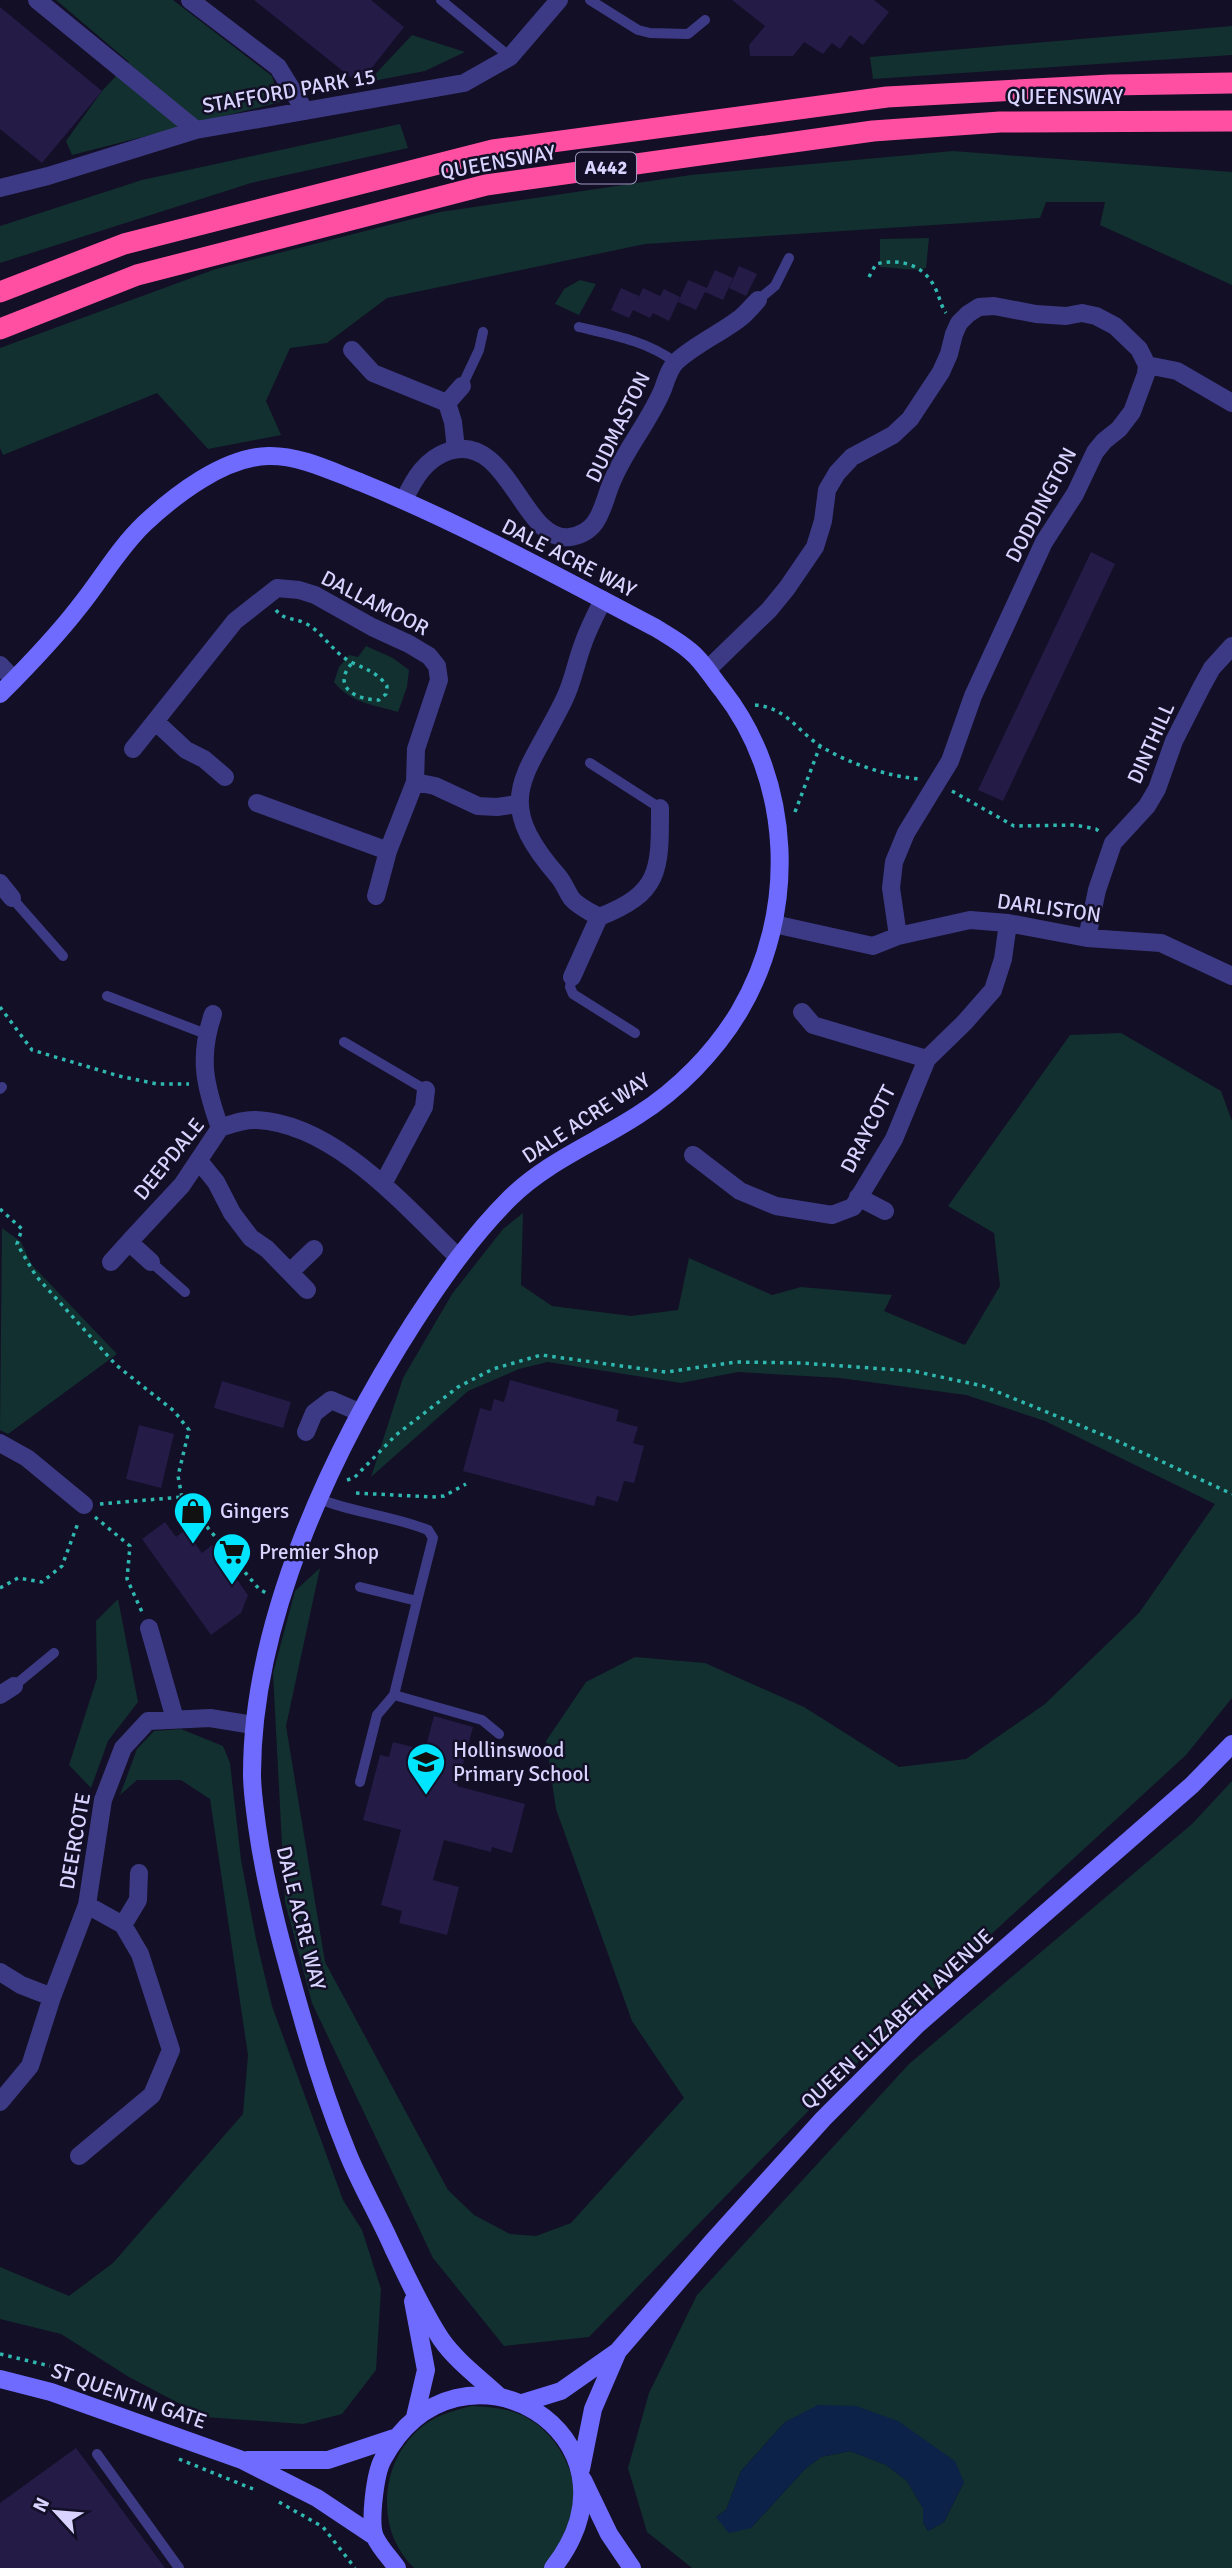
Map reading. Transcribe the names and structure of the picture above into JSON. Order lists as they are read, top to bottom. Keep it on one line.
{"streets":{"highway":["QUEENSWAY","A442"],"street":["STAFFORD PARK 15","DUDMASTON","DODDINGTON","DALE ACRE WAY","DALLAMOOR","DINTHILL","DARLISTON","DRAYCOTT","DEEPDALE","DEERCOTE","QUEEN ELIZABETH AVENUE","ST QUENTIN GATE"]},"crossings":[["QUEENSWAY","A442"],["DODDINGTON","DARLISTON"],["DALE ACRE WAY","DARLISTON"],["DALE ACRE WAY","DEEPDALE"],["DALE ACRE WAY","DEERCOTE"],["DINTHILL","DARLISTON"],["DARLISTON","DRAYCOTT"]],"places":{"shop":["Gingers"],"supermarket":["Premier Shop"],"school or university":["Hollinswood Primary School"]},"north":"top left"}
